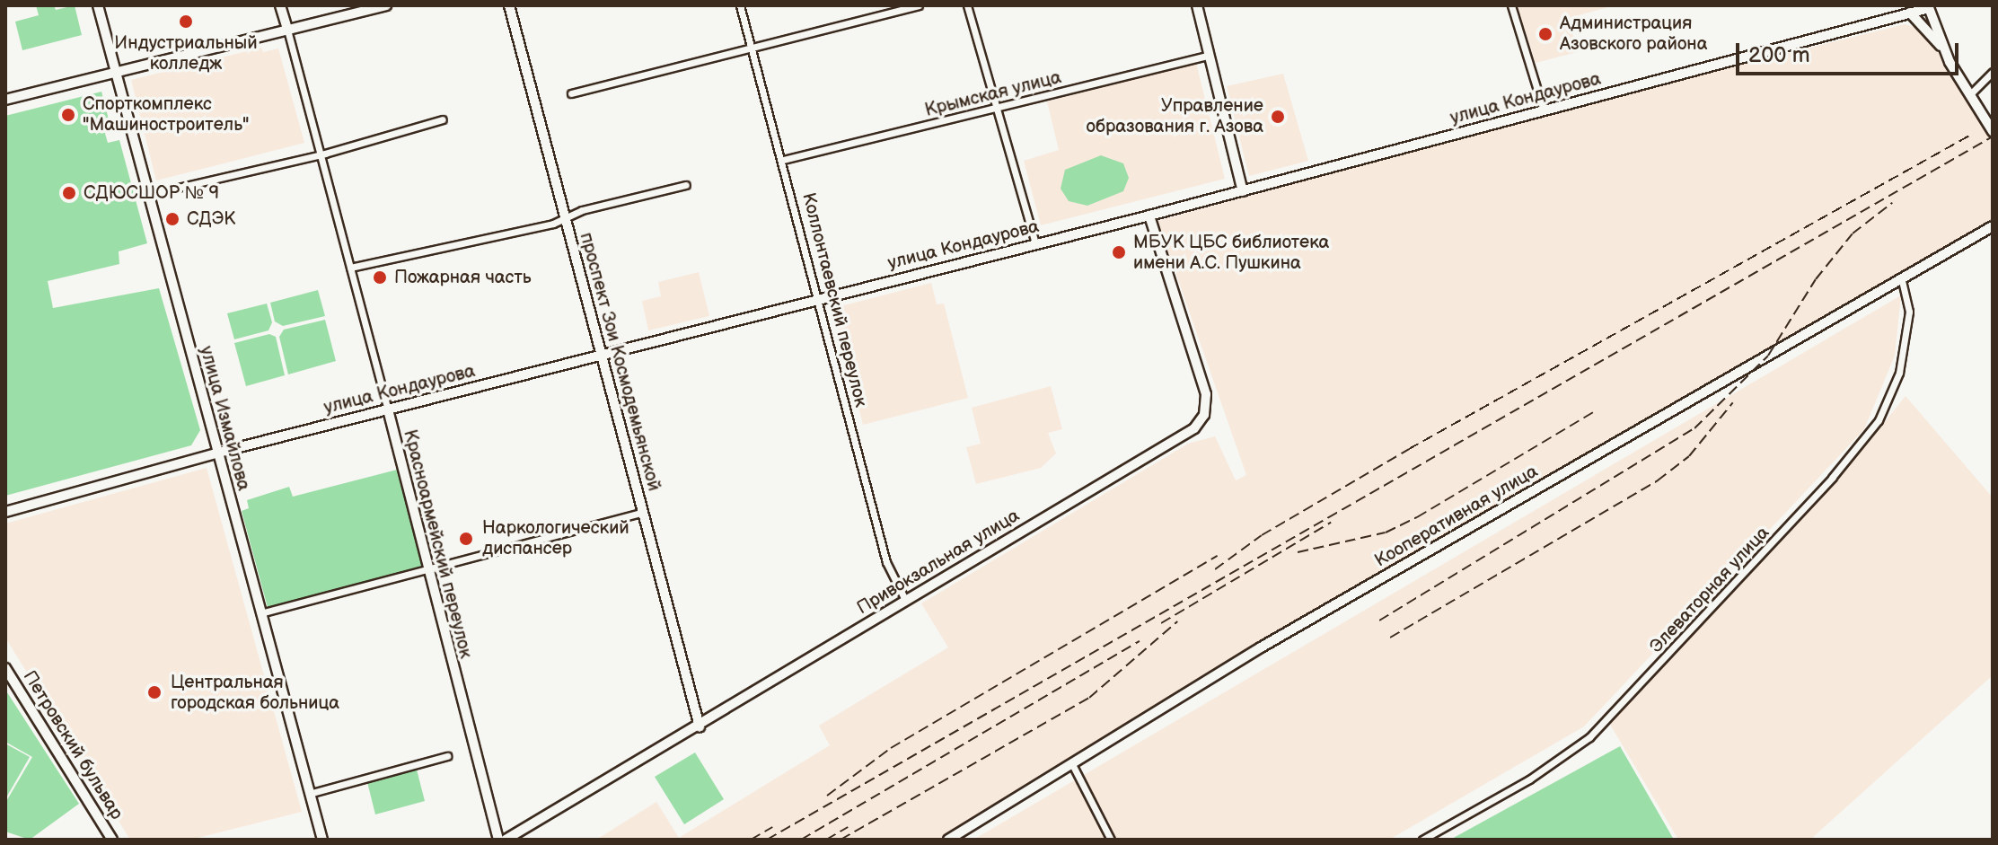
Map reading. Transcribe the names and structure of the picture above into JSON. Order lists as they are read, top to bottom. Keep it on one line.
{"streets":{"street":["Крымская улица","улица Кондаурова","Коллонтаевский переулок","проспект Зои Космодемьянской","улица Измайлова","Кооперативная улица","Красноармейский переулок","Привокзальная улица","Элеваторная улица","Петровский бульвар"]},"crossings":[["Крымская улица","Коллонтаевский переулок"],["улица Кондаурова","Коллонтаевский переулок"],["улица Кондаурова","проспект Зои Космодемьянской"],["улица Кондаурова","улица Измайлова"],["улица Кондаурова","Красноармейский переулок"],["улица Кондаурова","Привокзальная улица"],["Коллонтаевский переулок","Привокзальная улица"],["проспект Зои Космодемьянской","Привокзальная улица"],["Кооперативная улица","Элеваторная улица"]],"places":["Индустриальный колледж","Администрация Азовского района","Спорткомплекс \"Машиностроитель\"","Управление образования г. Азова","СДЮСШОР № 9","СДЭК","МБУК ЦБС библиотека имени А.С. Пушкина","Пожарная часть","Наркологический диспансер","Центральная городская больница"],"scale_bar":"200 m"}
